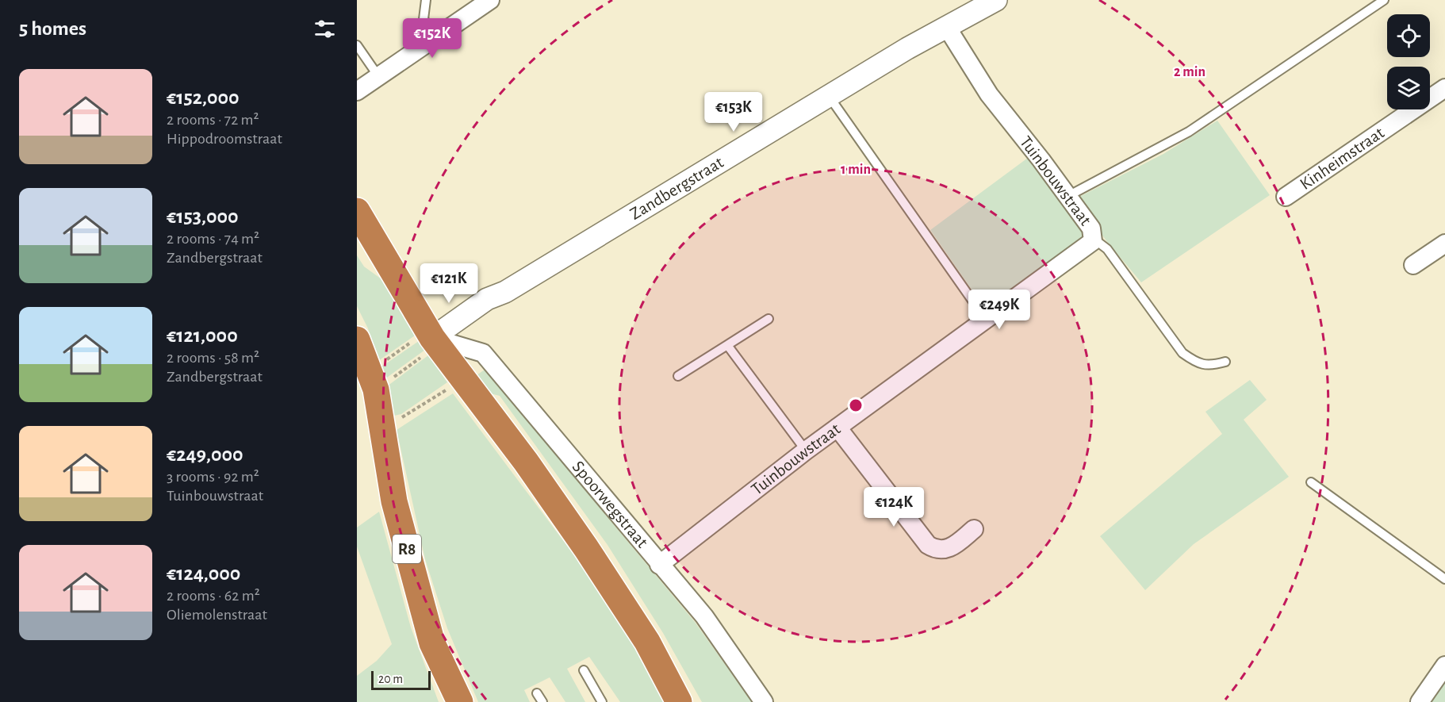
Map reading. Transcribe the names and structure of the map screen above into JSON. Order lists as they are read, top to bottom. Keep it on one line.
{"streets":{"highway":["R8"],"street":["Kinheimstraat","Tuinbouwstraat","Zandbergstraat","Spoorwegstraat"]},"crossings":[["Tuinbouwstraat","Zandbergstraat"],["Tuinbouwstraat","Spoorwegstraat"],["Zandbergstraat","Spoorwegstraat"]],"scale_bar":"20 m","page":{"heading":"5 homes","price":["€152K","€153K","€121K","€249K","€124K"],"list":[{"name":"€152,000","note":"2 rooms · 72 m² · Hippodroomstraat"},{"name":"€153,000","note":"2 rooms · 74 m² · Zandbergstraat"},{"name":"€121,000","note":"2 rooms · 58 m² · Zandbergstraat"},{"name":"€249,000","note":"3 rooms · 92 m² · Tuinbouwstraat"},{"name":"€124,000","note":"2 rooms · 62 m² · Oliemolenstraat"}],"scale":"20 m"},"rings":["2 min","1 min"]}
